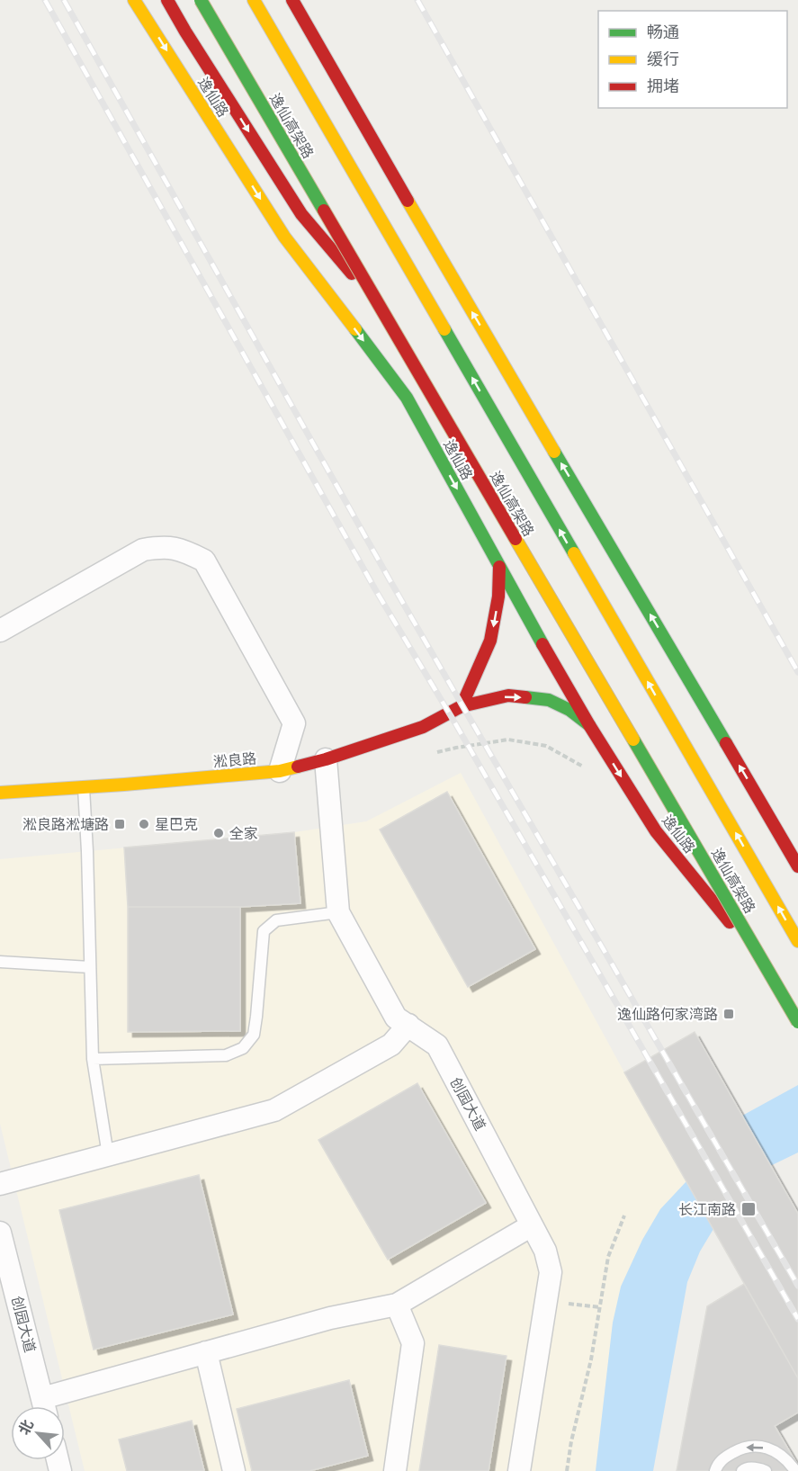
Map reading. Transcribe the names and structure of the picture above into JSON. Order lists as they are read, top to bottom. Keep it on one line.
{"streets":{"main road":["逸仙路","逸仙高架路","淞良路"],"street":["创园大道"]},"crossings":[["逸仙路","逸仙高架路"],["逸仙路","淞良路"],["淞良路","创园大道"]],"places":{"transit":["淞良路淞塘路","逸仙路何家湾路","长江南路"],"other":["星巴克","全家"]},"legend":["畅通","缓行","拥堵"],"north":"top left"}
